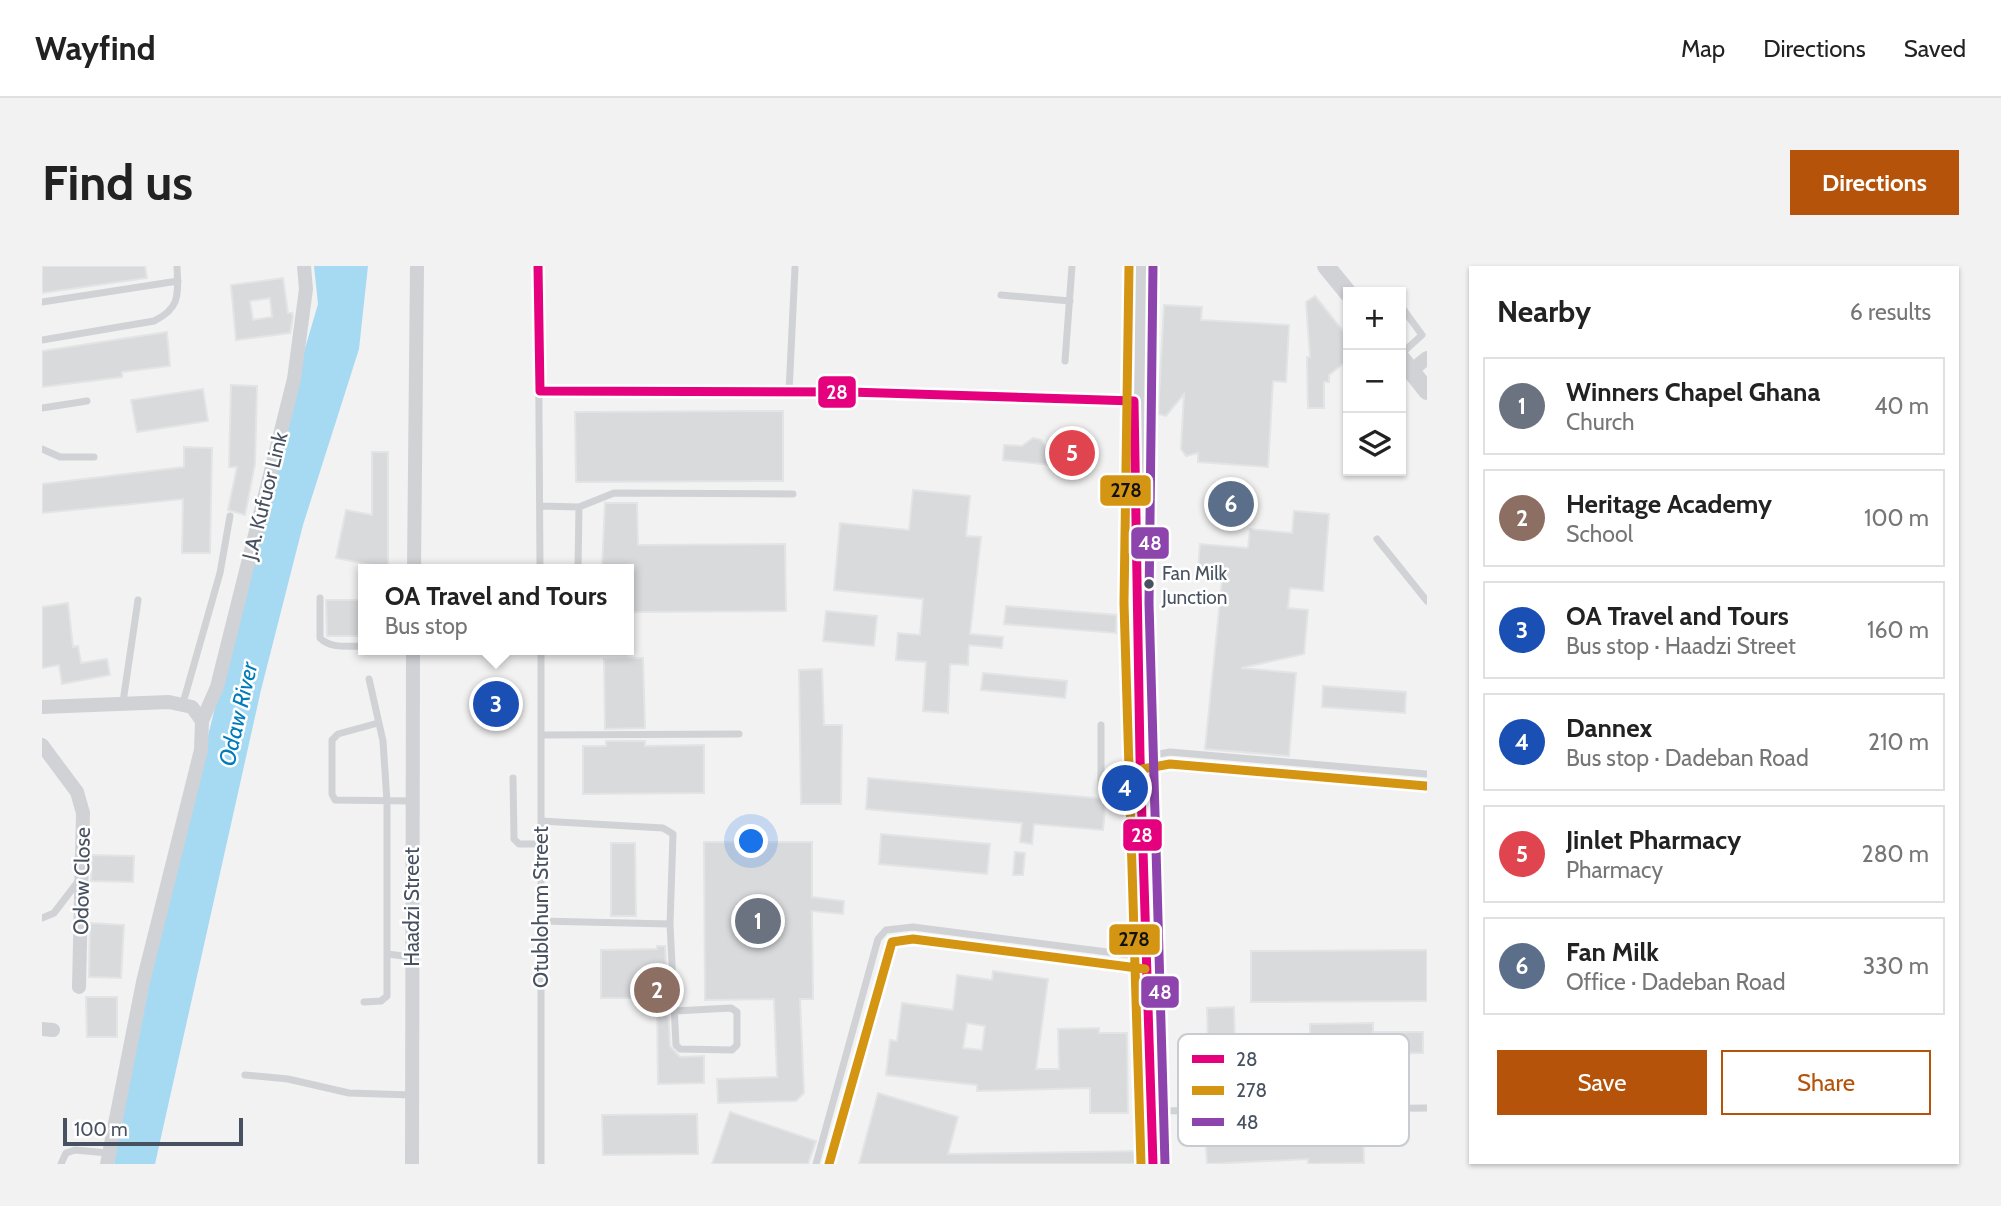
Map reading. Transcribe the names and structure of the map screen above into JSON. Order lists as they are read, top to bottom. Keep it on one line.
{"streets":{"street":["J.A. Kufuor Link","Odow Close","Haadzi Street"],"lane":["Otublohum Street"]},"water":["Odaw River"],"places":["Fan Milk Junction"],"lines":["transit line 28","transit line 278","transit line 48"],"legend":["28","278","48"],"scale_bar":"100 m","page":{"header":"Wayfind","nav":["Map","Directions","Saved"],"buttons":["Directions",["Save","Share"]],"title":"Find us","heading":["Nearby","6 results"],"map_buttons":["+","−"],"list":[{"mark":"1","name":"Winners Chapel Ghana","note":"Church","value":"40 m"},{"mark":"2","name":"Heritage Academy","note":"School","value":"100 m"},{"mark":"3","name":"OA Travel and Tours","note":"Bus stop · Haadzi Street","value":"160 m"},{"mark":"4","name":"Dannex","note":"Bus stop · Dadeban Road","value":"210 m"},{"mark":"5","name":"Jinlet Pharmacy","note":"Pharmacy","value":"280 m"},{"mark":"6","name":"Fan Milk","note":"Office · Dadeban Road","value":"330 m"}],"pins":["5","6","3","4","1","2"],"popup":["OA Travel and Tours","Bus stop"],"scale":"100 m"}}
